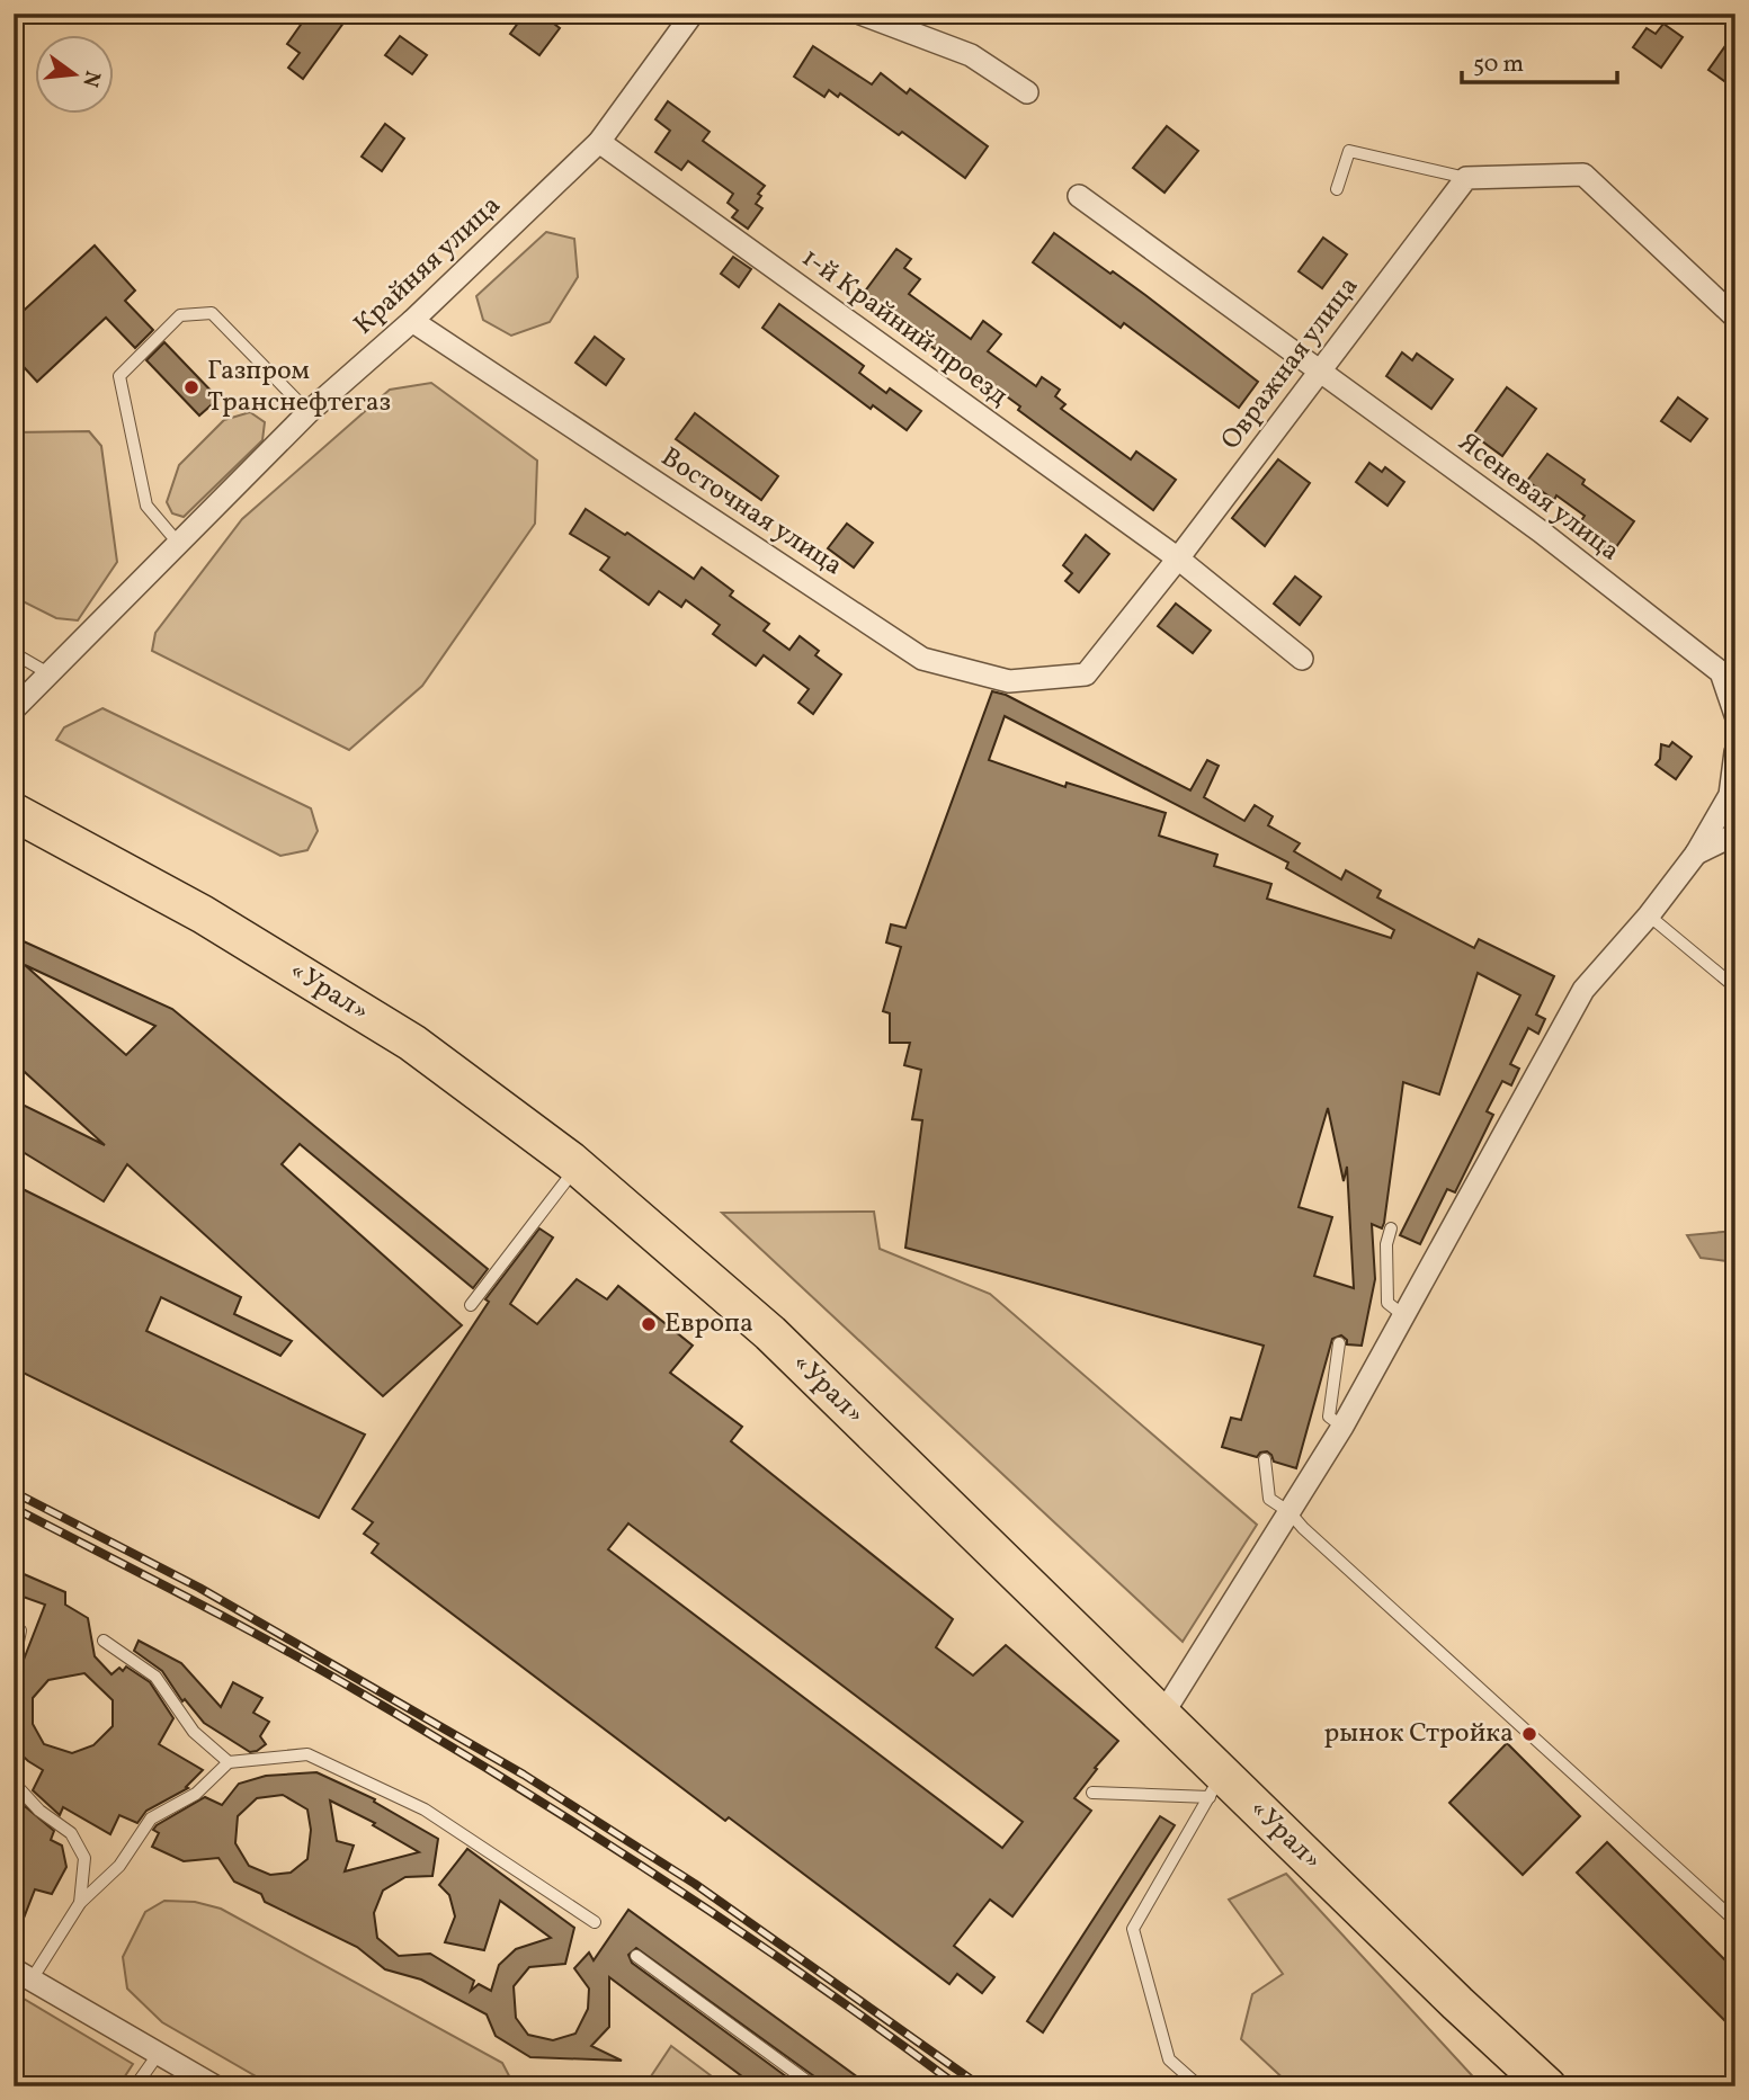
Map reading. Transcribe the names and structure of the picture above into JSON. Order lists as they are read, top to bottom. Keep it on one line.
{"streets":{"highway":["«Урал»"],"street":["Крайняя улица","1-й Крайний проезд","Овражная улица","Ясеневая улица","Восточная улица"]},"crossings":[["Крайняя улица","1-й Крайний проезд"],["Крайняя улица","Восточная улица"],["1-й Крайний проезд","Овражная улица"],["Овражная улица","Ясеневая улица"],["Овражная улица","Восточная улица"]],"places":["Газпром Транснефтегаз","Европа","рынок Стройка"],"scale_bar":"50 m","north":"right"}
